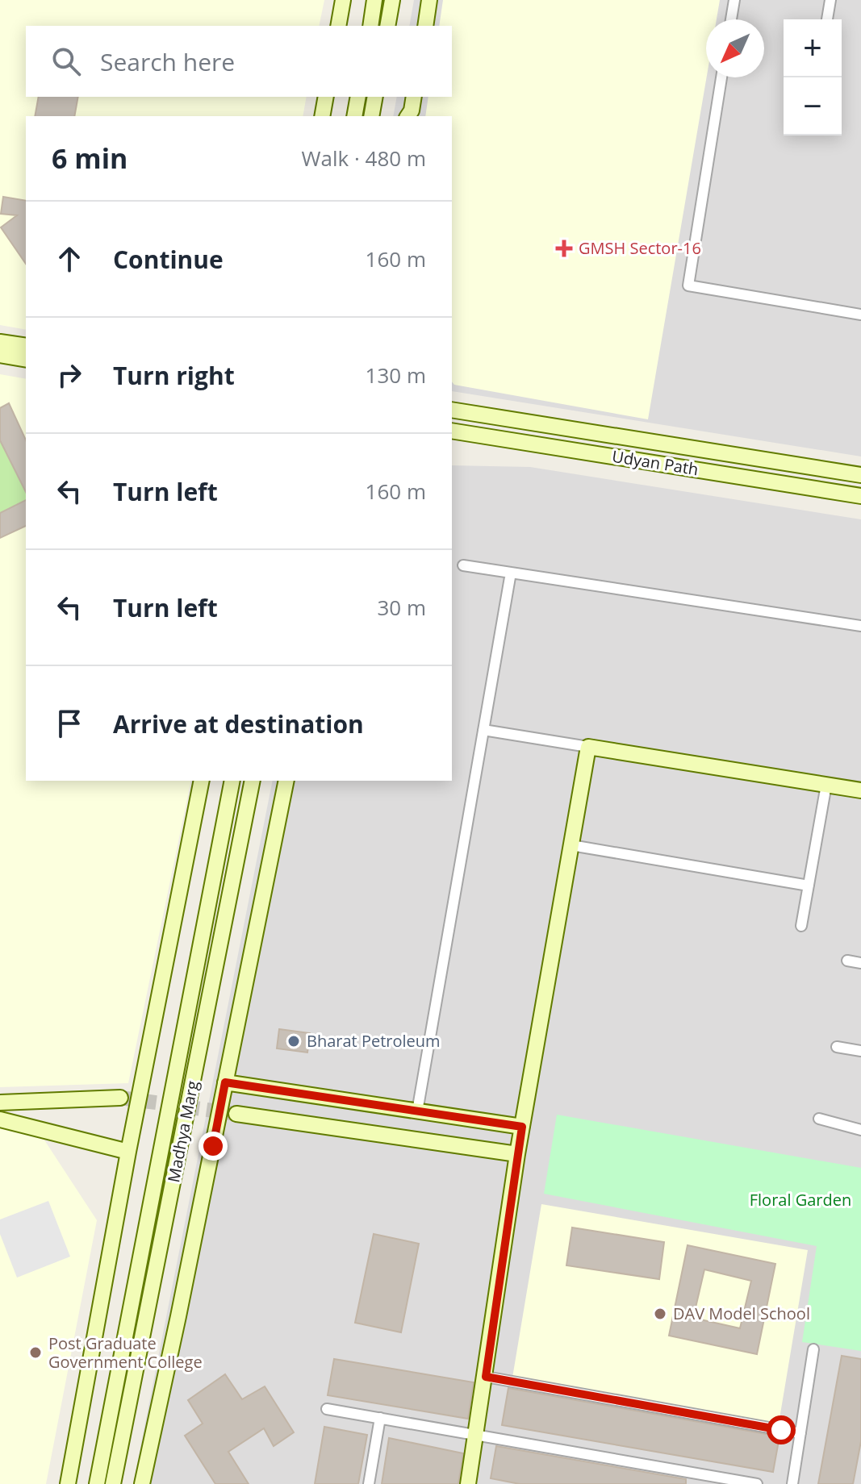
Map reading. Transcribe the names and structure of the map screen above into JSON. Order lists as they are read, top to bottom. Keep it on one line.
{"streets":{"street":["Udyan Path","Madhya Marg"]},"parks":["Floral Garden"],"places":{"health":["GMSH Sector-16"],"other":["Bharat Petroleum","DAV Model School","Post Graduate Government College"]},"north":"bottom left","page":{"map_buttons":["+","−"],"search":"Search here","heading":["6 min","Walk · 480 m"],"list":[["Continue","160 m"],["Turn right","130 m"],["Turn left","160 m"],["Turn left","30 m"],"Arrive at destination"]}}
